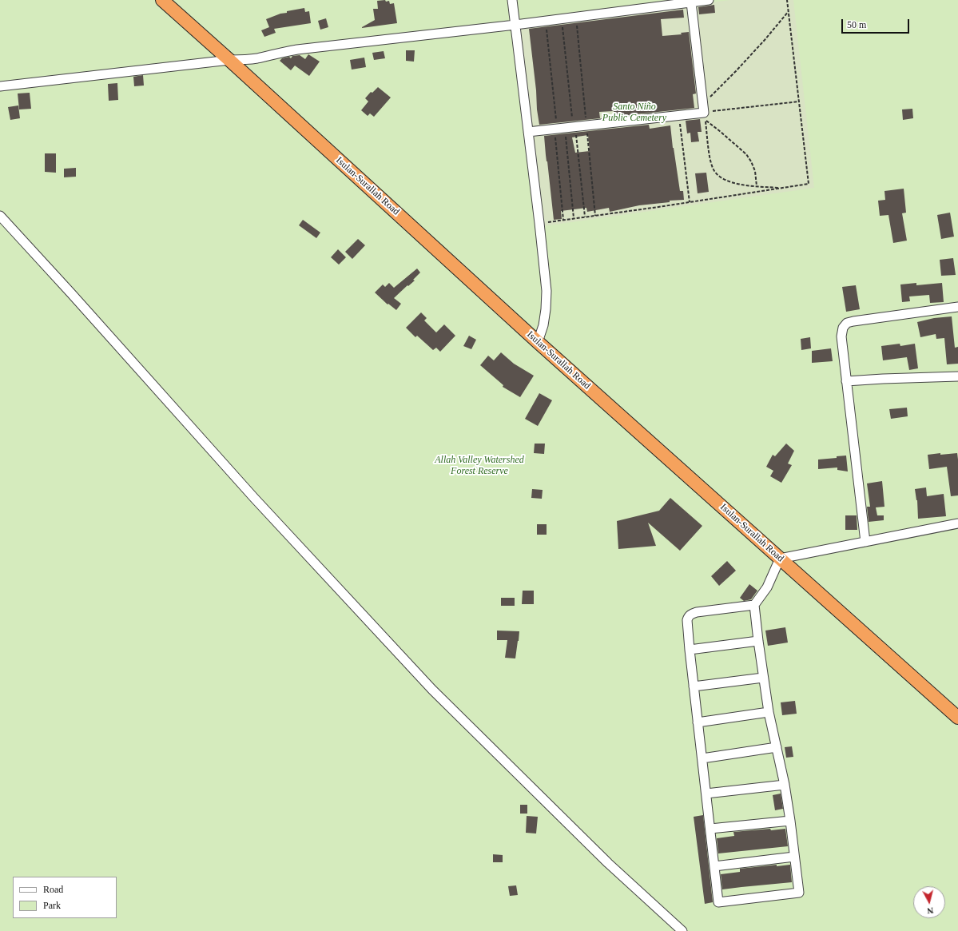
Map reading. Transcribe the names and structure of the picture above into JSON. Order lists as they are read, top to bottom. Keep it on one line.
{"streets":{"highway":["Isulan-Surallah Road"]},"parks":["Santo Niño Public Cemetery","Allah Valley Watershed Forest Reserve"],"legend":["Road","Park"],"scale_bar":"50 m","north":"bottom"}
